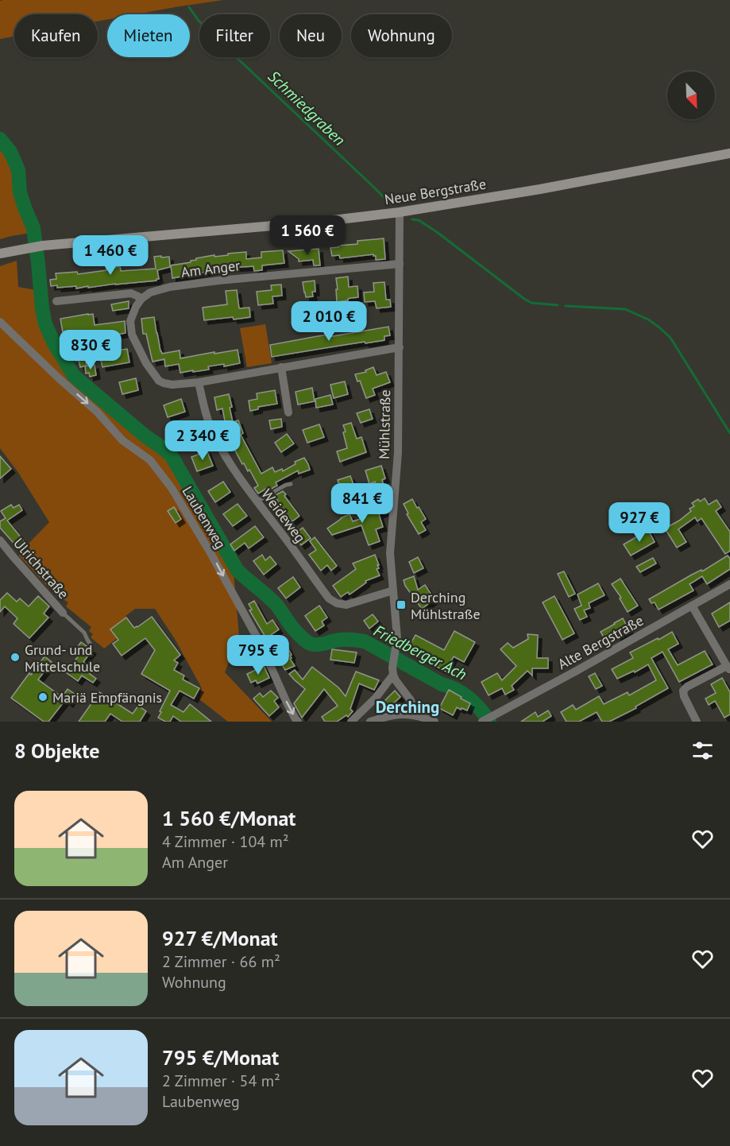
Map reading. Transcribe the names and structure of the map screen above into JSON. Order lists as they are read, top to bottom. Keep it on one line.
{"streets":{"main road":["Neue Bergstraße"],"street":["Am Anger","Mühlstraße","Weideweg","Laubenweg","Ulrichstraße","Alte Bergstraße"]},"crossings":[["Neue Bergstraße","Mühlstraße"],["Am Anger","Mühlstraße"],["Mühlstraße","Weideweg"]],"one_way":["Laubenweg"],"districts":["Derching"],"water":["Schmiedgraben","Friedberger Ach"],"places":{"transit":["Derching Mühlstraße"],"other":["Grund- und Mittelschule","Mariä Empfängnis"]},"north":"bottom right","page":{"chip":["Kaufen","Mieten","Filter","Neu","Wohnung"],"price":["1 560 €","1 460 €","2 010 €","830 €","2 340 €","841 €","927 €","795 €"],"heading":"8 Objekte","list":[{"name":"1 560 €/Monat","note":"4 Zimmer · 104 m² · Am Anger"},{"name":"927 €/Monat","note":"2 Zimmer · 66 m² · Wohnung"},{"name":"795 €/Monat","note":"2 Zimmer · 54 m² · Laubenweg"}]}}
